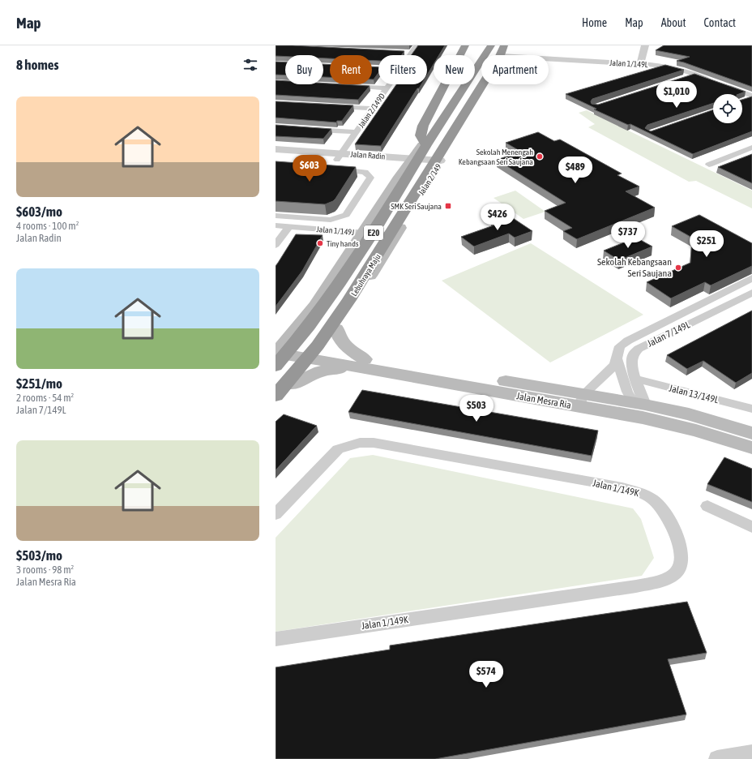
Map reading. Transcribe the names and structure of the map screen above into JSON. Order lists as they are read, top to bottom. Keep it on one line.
{"streets":{"highway":["E20","Lebuhraya Maju"],"main road":["Jalan 2/149","Jalan Mesra Ria"],"street":["Jalan 1/149L","Jalan 2/149D","Jalan Radin","Jalan 1/149J","Jalan 7/149L","Jalan 13/149L","Jalan 1/149K"]},"crossings":[["Jalan 1/149L","Jalan 2/149"],["Jalan 1/149L","Lebuhraya Maju"],["Jalan 2/149D","Jalan Radin"],["Jalan Radin","Jalan 2/149"],["Jalan 2/149","Jalan 1/149J"],["Jalan 2/149","Lebuhraya Maju"],["Jalan 2/149","Jalan Mesra Ria"],["Lebuhraya Maju","Jalan Mesra Ria"],["Jalan 7/149L","Jalan 13/149L"],["Jalan 7/149L","Jalan Mesra Ria"]],"places":{"other":["Sekolah Menengah Kebangsaan Seri Saujana","Tiny hands","Sekolah Kebangsaan Seri Saujana"],"transit":["SMK Seri Saujana"]},"page":{"header":"Map","nav":["Home","Map","About","Contact"],"heading":"8 homes","chip":["Buy","Rent","Filters","New","Apartment"],"price":["$1,010","$603","$489","$426","$737","$251","$503","$574"],"list":[{"name":"$603/mo","note":"4 rooms · 100 m² · Jalan Radin"},{"name":"$251/mo","note":"2 rooms · 54 m² · Jalan 7/149L"},{"name":"$503/mo","note":"3 rooms · 98 m² · Jalan Mesra Ria"}]}}
